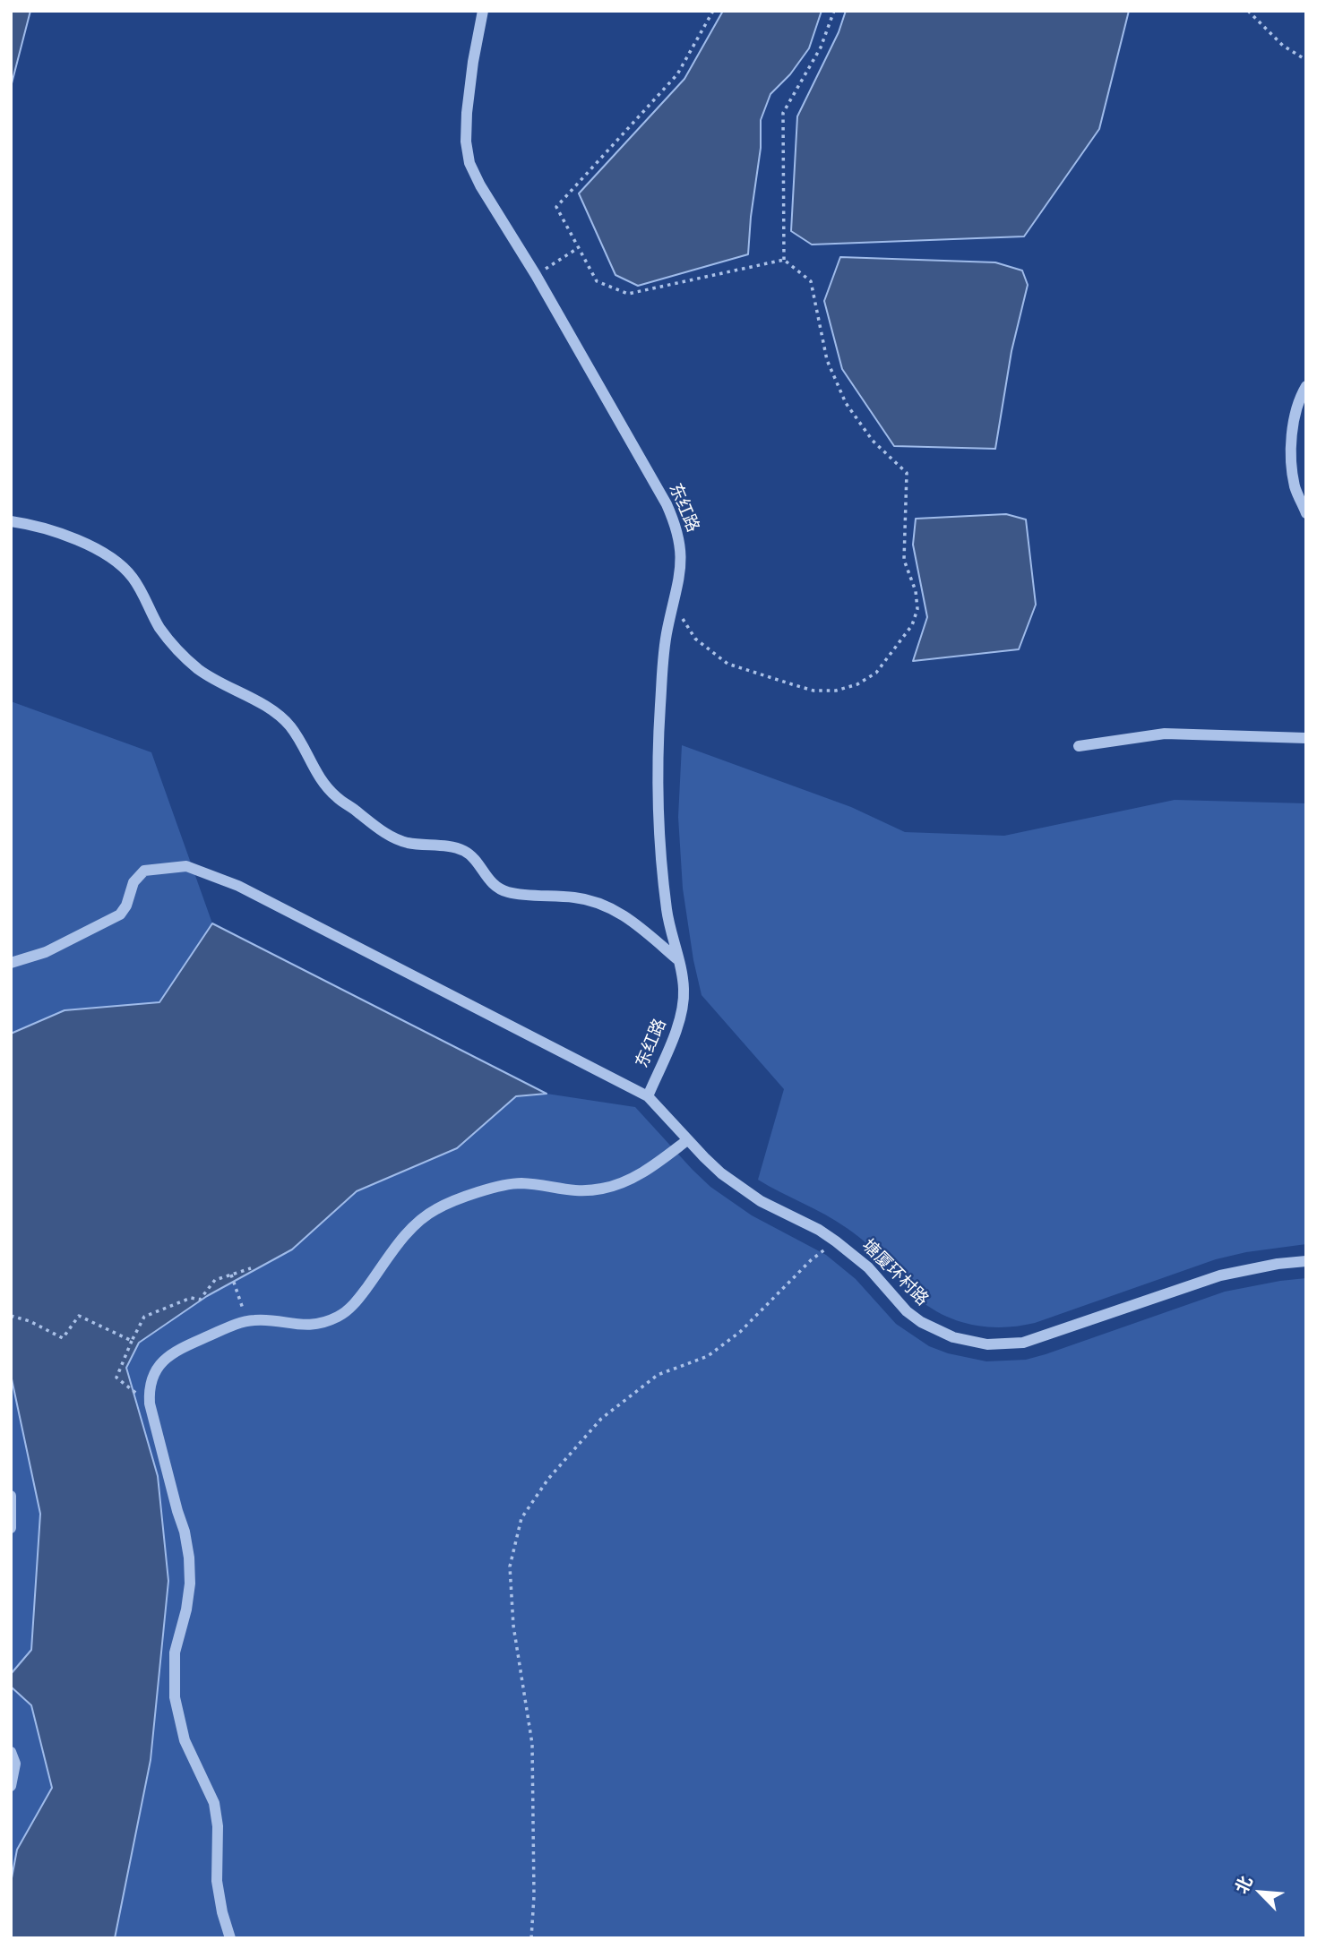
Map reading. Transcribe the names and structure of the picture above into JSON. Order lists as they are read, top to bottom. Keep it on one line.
{"streets":{"street":["东红路","塘厦环村路"]},"crossings":[["东红路","塘厦环村路"]],"north":"top left"}
